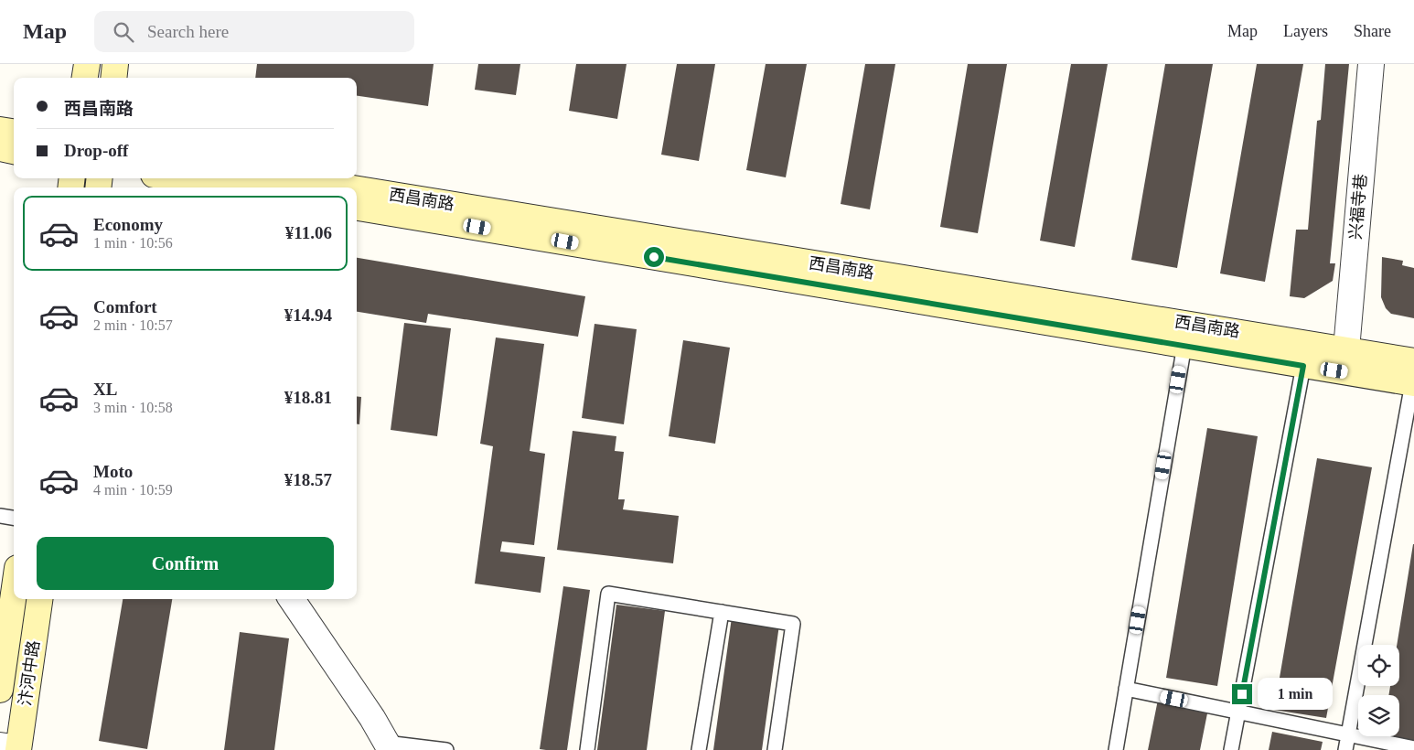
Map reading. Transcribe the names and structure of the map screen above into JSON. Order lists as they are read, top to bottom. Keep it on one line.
{"streets":{"street":["西昌南路","兴福寺巷","汴河中路"]},"crossings":[["西昌南路","兴福寺巷"]],"page":{"header":"Map","search":"Search here","nav":["Map","Layers","Share"],"banner":["西昌南路","Drop-off"],"list":[{"name":"Economy","note":"1 min · 10:56","value":"¥11.06"},{"name":"Comfort","note":"2 min · 10:57","value":"¥14.94"},{"name":"XL","note":"3 min · 10:58","value":"¥18.81"},{"name":"Moto","note":"4 min · 10:59","value":"¥18.57"}],"buttons":"Confirm","bubble":"1 min"}}
